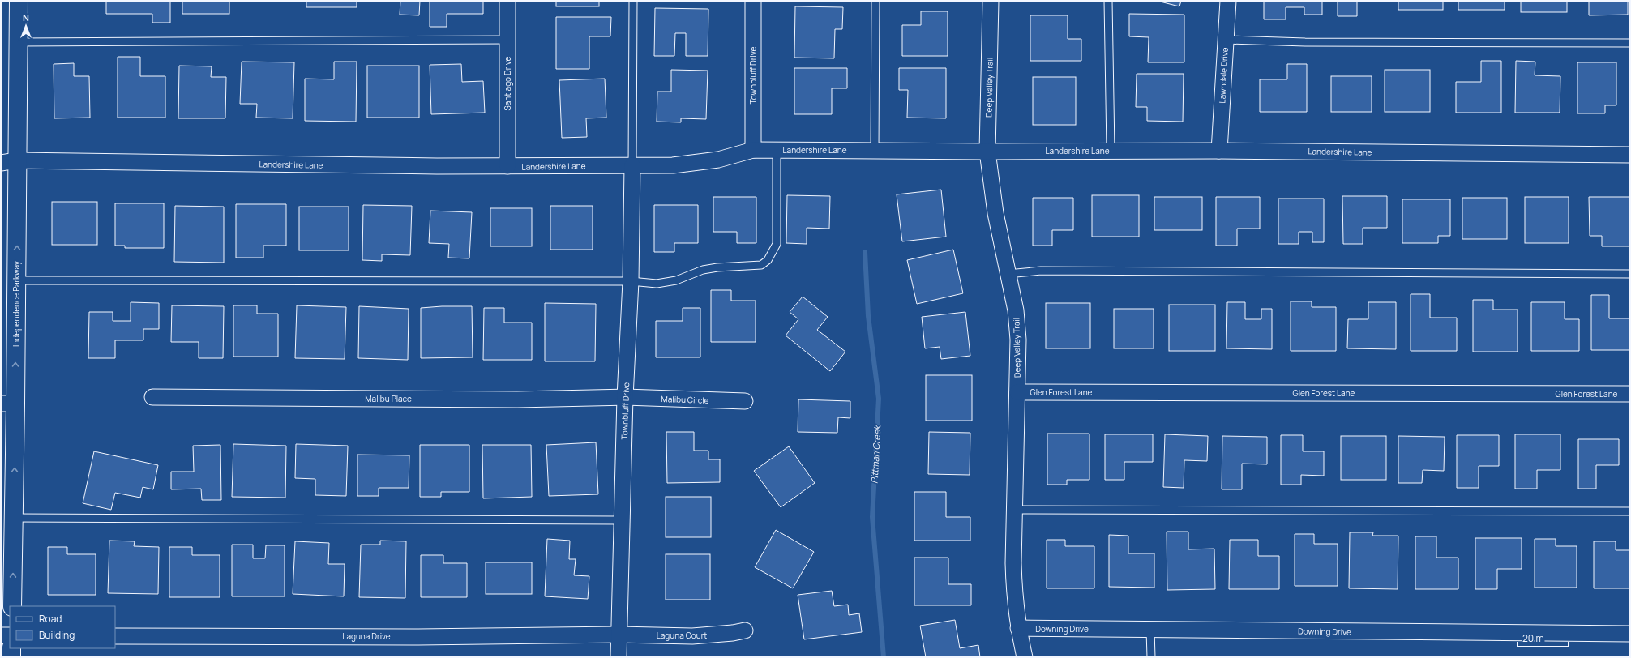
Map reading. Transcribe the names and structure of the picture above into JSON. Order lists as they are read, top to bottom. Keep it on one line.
{"streets":{"main road":["Independence Parkway"],"street":["Townbluff Drive","Lawndale Drive","Santiago Drive","Deep Valley Trail","Landershire Lane","Glen Forest Lane","Malibu Place","Malibu Circle","Downing Drive","Laguna Court","Laguna Drive"]},"crossings":[["Townbluff Drive","Landershire Lane"],["Townbluff Drive","Malibu Place"],["Townbluff Drive","Malibu Circle"],["Townbluff Drive","Laguna Court"],["Townbluff Drive","Laguna Drive"],["Lawndale Drive","Landershire Lane"],["Santiago Drive","Landershire Lane"],["Deep Valley Trail","Landershire Lane"],["Deep Valley Trail","Glen Forest Lane"],["Deep Valley Trail","Downing Drive"],["Landershire Lane","Independence Parkway"],["Malibu Place","Malibu Circle"],["Laguna Court","Laguna Drive"]],"one_way":["Independence Parkway"],"water":["Pittman Creek"],"legend":["Road","Building"],"scale_bar":"20 m","north":"top"}
